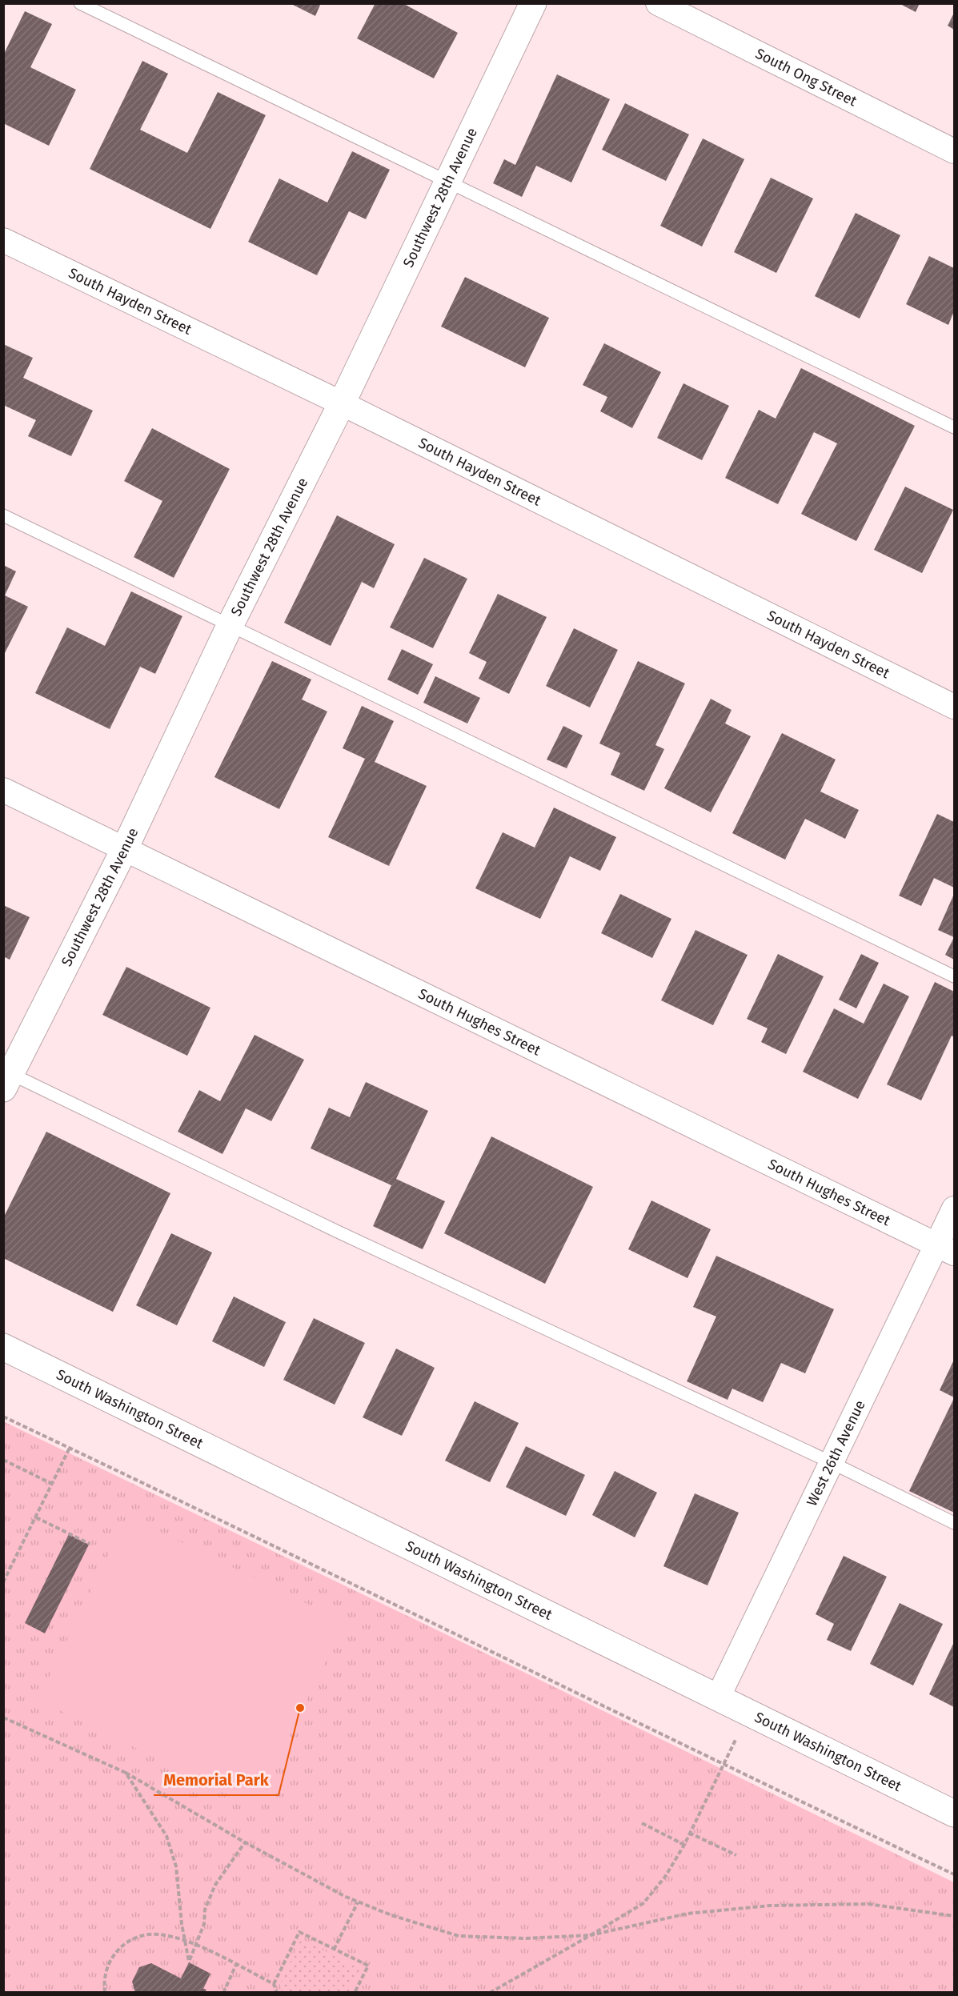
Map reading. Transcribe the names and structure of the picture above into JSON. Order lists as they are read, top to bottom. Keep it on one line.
{"streets":{"main road":["Southwest 28th Avenue","South Washington Street"],"street":["South Ong Street","South Hayden Street","South Hughes Street","West 26th Avenue"]},"crossings":[["Southwest 28th Avenue","South Hayden Street"],["Southwest 28th Avenue","South Hughes Street"],["South Hughes Street","West 26th Avenue"],["South Washington Street","West 26th Avenue"]],"places":["Memorial Park"]}
